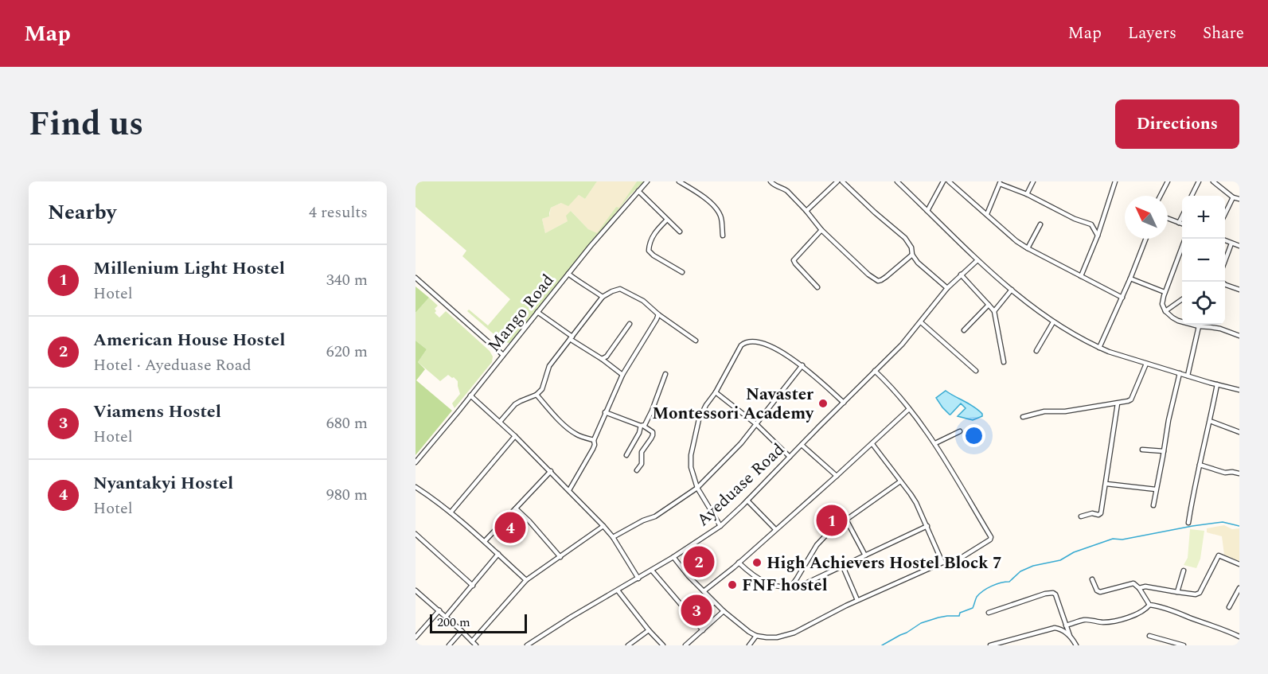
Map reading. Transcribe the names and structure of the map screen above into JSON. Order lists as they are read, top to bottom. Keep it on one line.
{"streets":{"street":["Mango Road","Ayeduase Road"]},"places":["Navaster Montessori Academy","High Achievers Hostel Block 7","FNF hostel"],"scale_bar":"200 m","north":"top left","page":{"header":"Map","nav":["Map","Layers","Share"],"title":"Find us","buttons":"Directions","heading":["Nearby","4 results"],"map_buttons":["+","−"],"list":[{"mark":"1","name":"Millenium Light Hostel","note":"Hotel","value":"340 m"},{"mark":"2","name":"American House Hostel","note":"Hotel · Ayeduase Road","value":"620 m"},{"mark":"3","name":"Viamens Hostel","note":"Hotel","value":"680 m"},{"mark":"4","name":"Nyantakyi Hostel","note":"Hotel","value":"980 m"}],"pins":["1","4","2","3"],"scale":"200 m"}}
